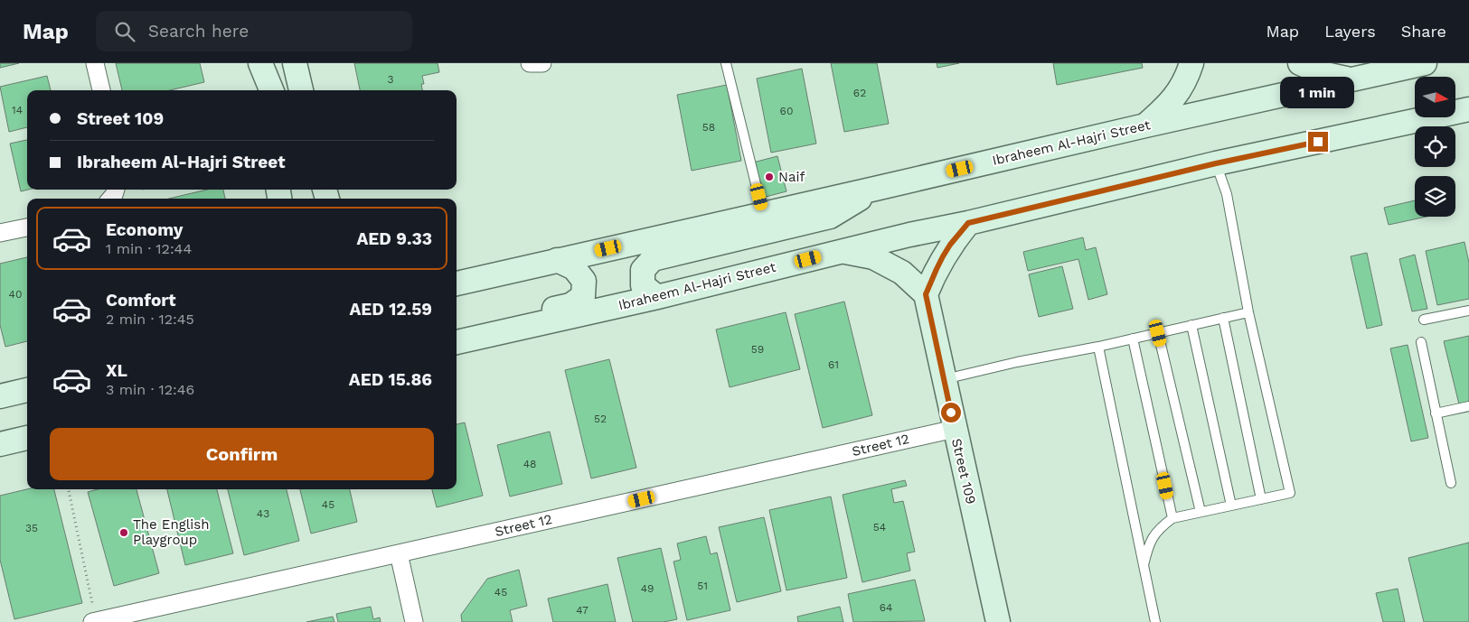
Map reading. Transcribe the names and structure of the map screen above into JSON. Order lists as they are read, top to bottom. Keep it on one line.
{"streets":{"main road":["Ibraheem Al-Hajri Street","Street 109"],"street":["Street 12"]},"crossings":[["Street 12","Street 109"]],"places":["Naif","The English Playgroup"],"house_numbers":["3","62","14","60","58","40","59","61","52","48","45","43","54","35","51","49","45","64","47"],"north":"right","page":{"header":"Map","search":"Search here","nav":["Map","Layers","Share"],"bubble":"1 min","banner":["Street 109","Ibraheem Al-Hajri Street"],"list":[{"name":"Economy","note":"1 min · 12:44","value":"AED 9.33"},{"name":"Comfort","note":"2 min · 12:45","value":"AED 12.59"},{"name":"XL","note":"3 min · 12:46","value":"AED 15.86"}],"buttons":"Confirm"}}
